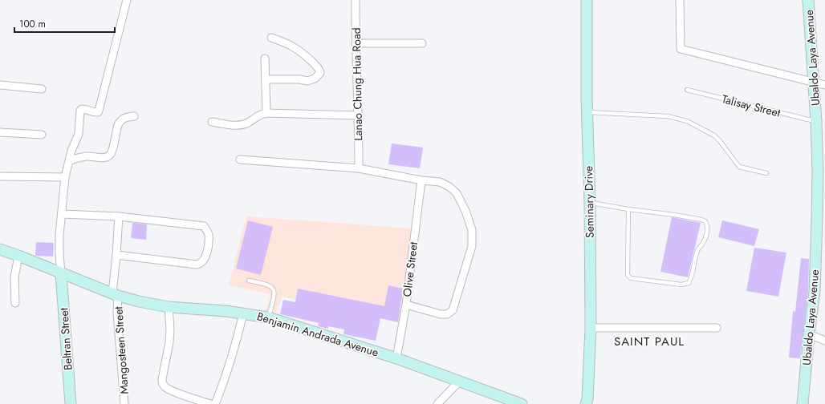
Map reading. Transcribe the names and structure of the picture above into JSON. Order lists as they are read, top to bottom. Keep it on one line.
{"streets":{"street":["Ubaldo Laya Avenue","Lanao Chung Hua Road","Seminary Drive","Olive Street","Benjamin Andrada Avenue","Beltran Street","Mangosteen Street"],"lane":["Talisay Street"]},"crossings":[["Ubaldo Laya Avenue","Talisay Street"],["Olive Street","Benjamin Andrada Avenue"],["Benjamin Andrada Avenue","Beltran Street"],["Benjamin Andrada Avenue","Mangosteen Street"]],"districts":["SAINT PAUL"],"scale_bar":"100 m"}
